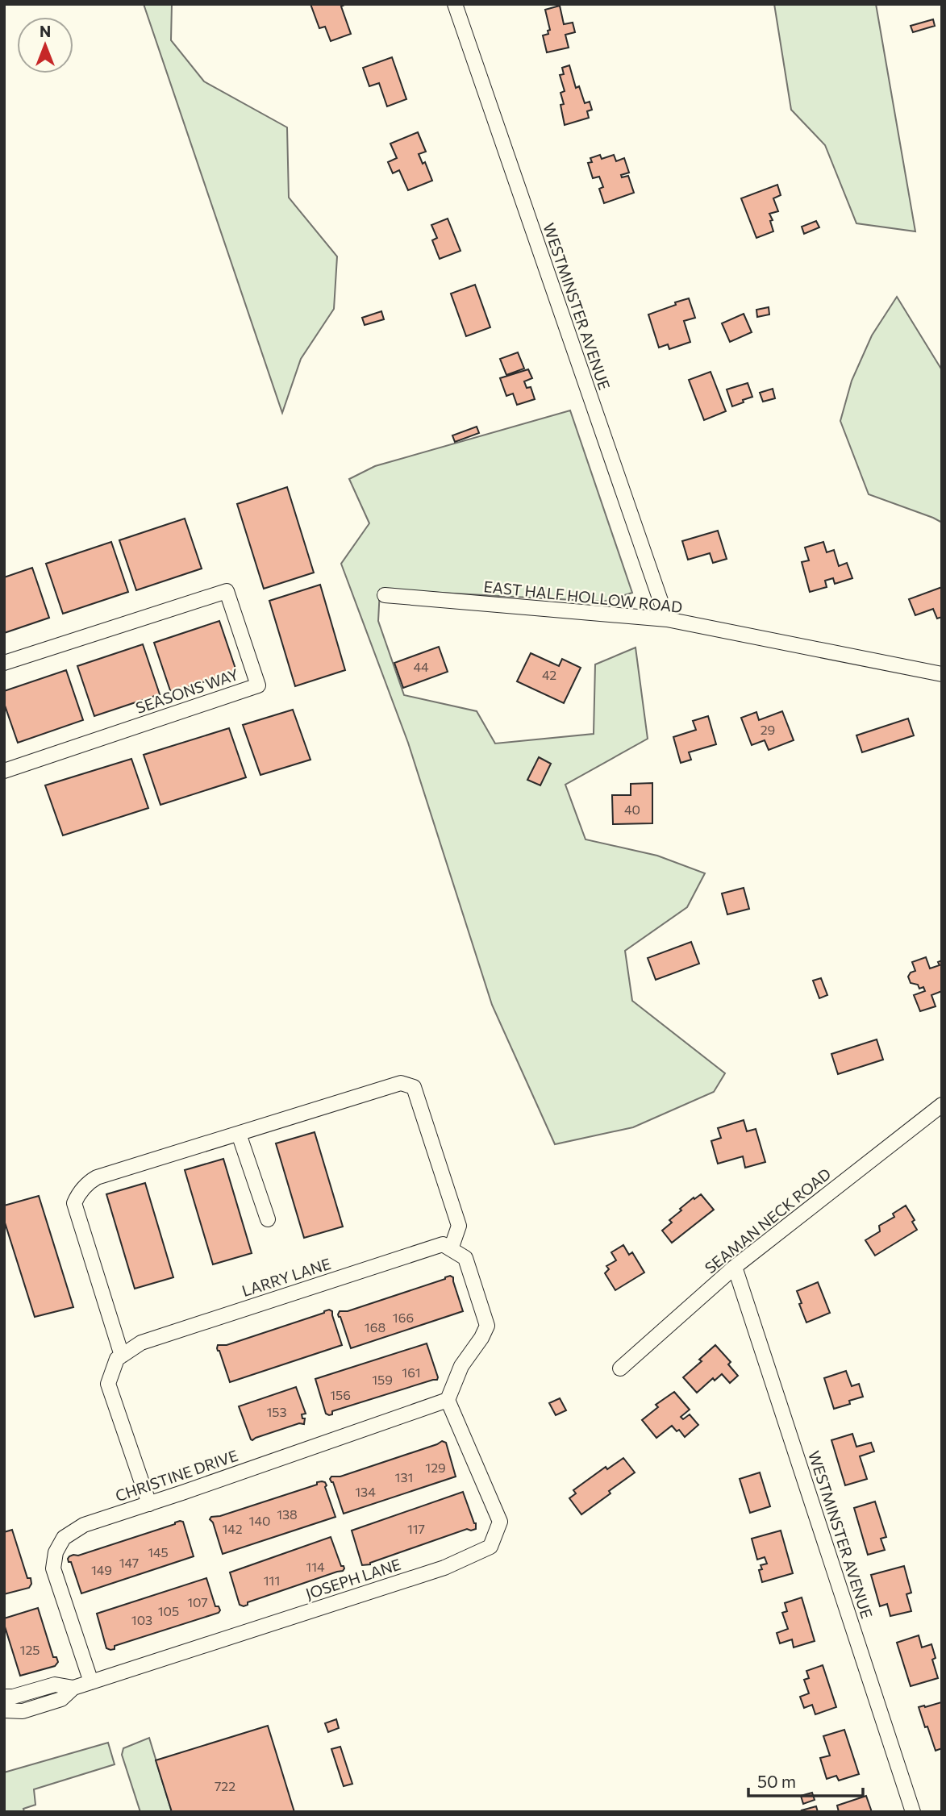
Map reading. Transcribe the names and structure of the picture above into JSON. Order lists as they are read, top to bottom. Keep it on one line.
{"streets":{"street":["WESTMINSTER AVENUE","EAST HALF HOLLOW ROAD","SEASONS WAY","SEAMAN NECK ROAD","LARRY LANE","CHRISTINE DRIVE","JOSEPH LANE"]},"crossings":[["WESTMINSTER AVENUE","EAST HALF HOLLOW ROAD"],["WESTMINSTER AVENUE","SEAMAN NECK ROAD"],["CHRISTINE DRIVE","JOSEPH LANE"]],"house_numbers":["44","42","29","40","166","168","161","159","156","153","129","131","134","138","140","142","117","145","147","114","149","111","107","105","103","125","722"],"scale_bar":"50 m","north":"top"}
